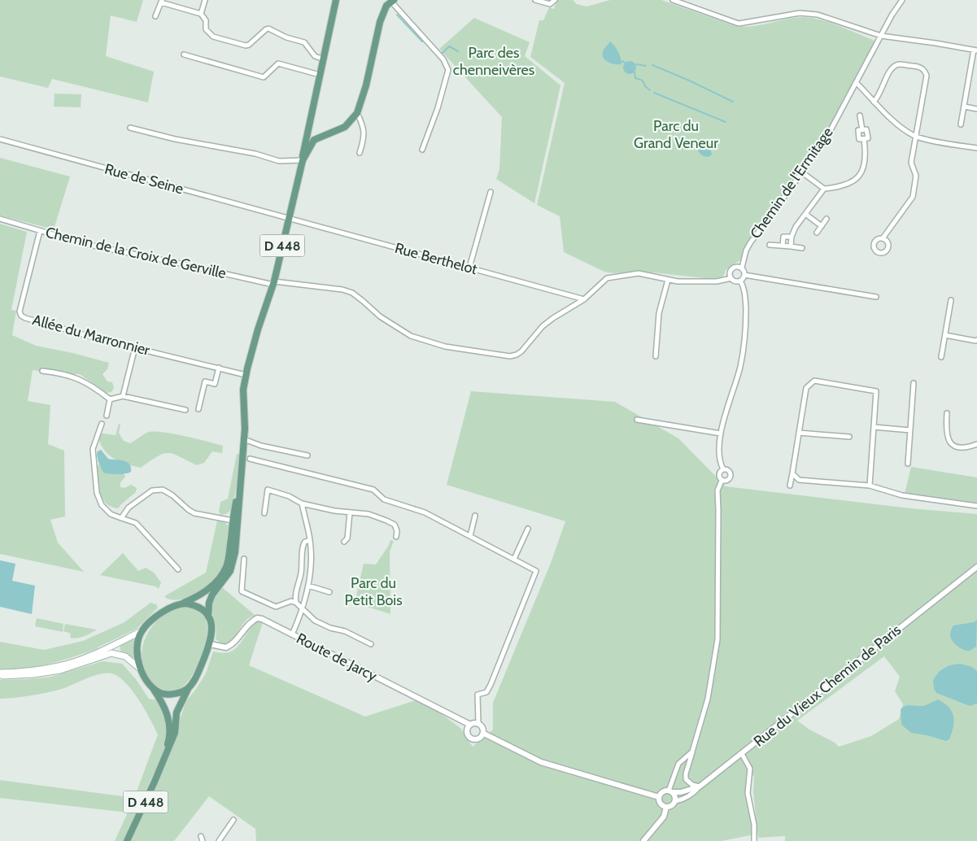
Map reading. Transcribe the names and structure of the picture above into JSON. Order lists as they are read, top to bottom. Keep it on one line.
{"streets":{"main road":["D 448"],"street":["Rue de Seine","Chemin de l'Ermitage","Chemin de la Croix de Gerville","Rue Berthelot","Allée du Marronnier","Route de Jarcy","Rue du Vieux Chemin de Paris"]},"crossings":[["Rue de Seine","D 448"],["Rue de Seine","Rue Berthelot"],["Chemin de l'Ermitage","Chemin de la Croix de Gerville"],["D 448","Chemin de la Croix de Gerville"],["D 448","Rue Berthelot"],["D 448","Allée du Marronnier"],["D 448","Route de Jarcy"],["Chemin de la Croix de Gerville","Rue Berthelot"],["Chemin de la Croix de Gerville","Allée du Marronnier"]],"parks":["Parc des chenneivères","Parc du Grand Veneur","Parc du Petit Bois"]}
